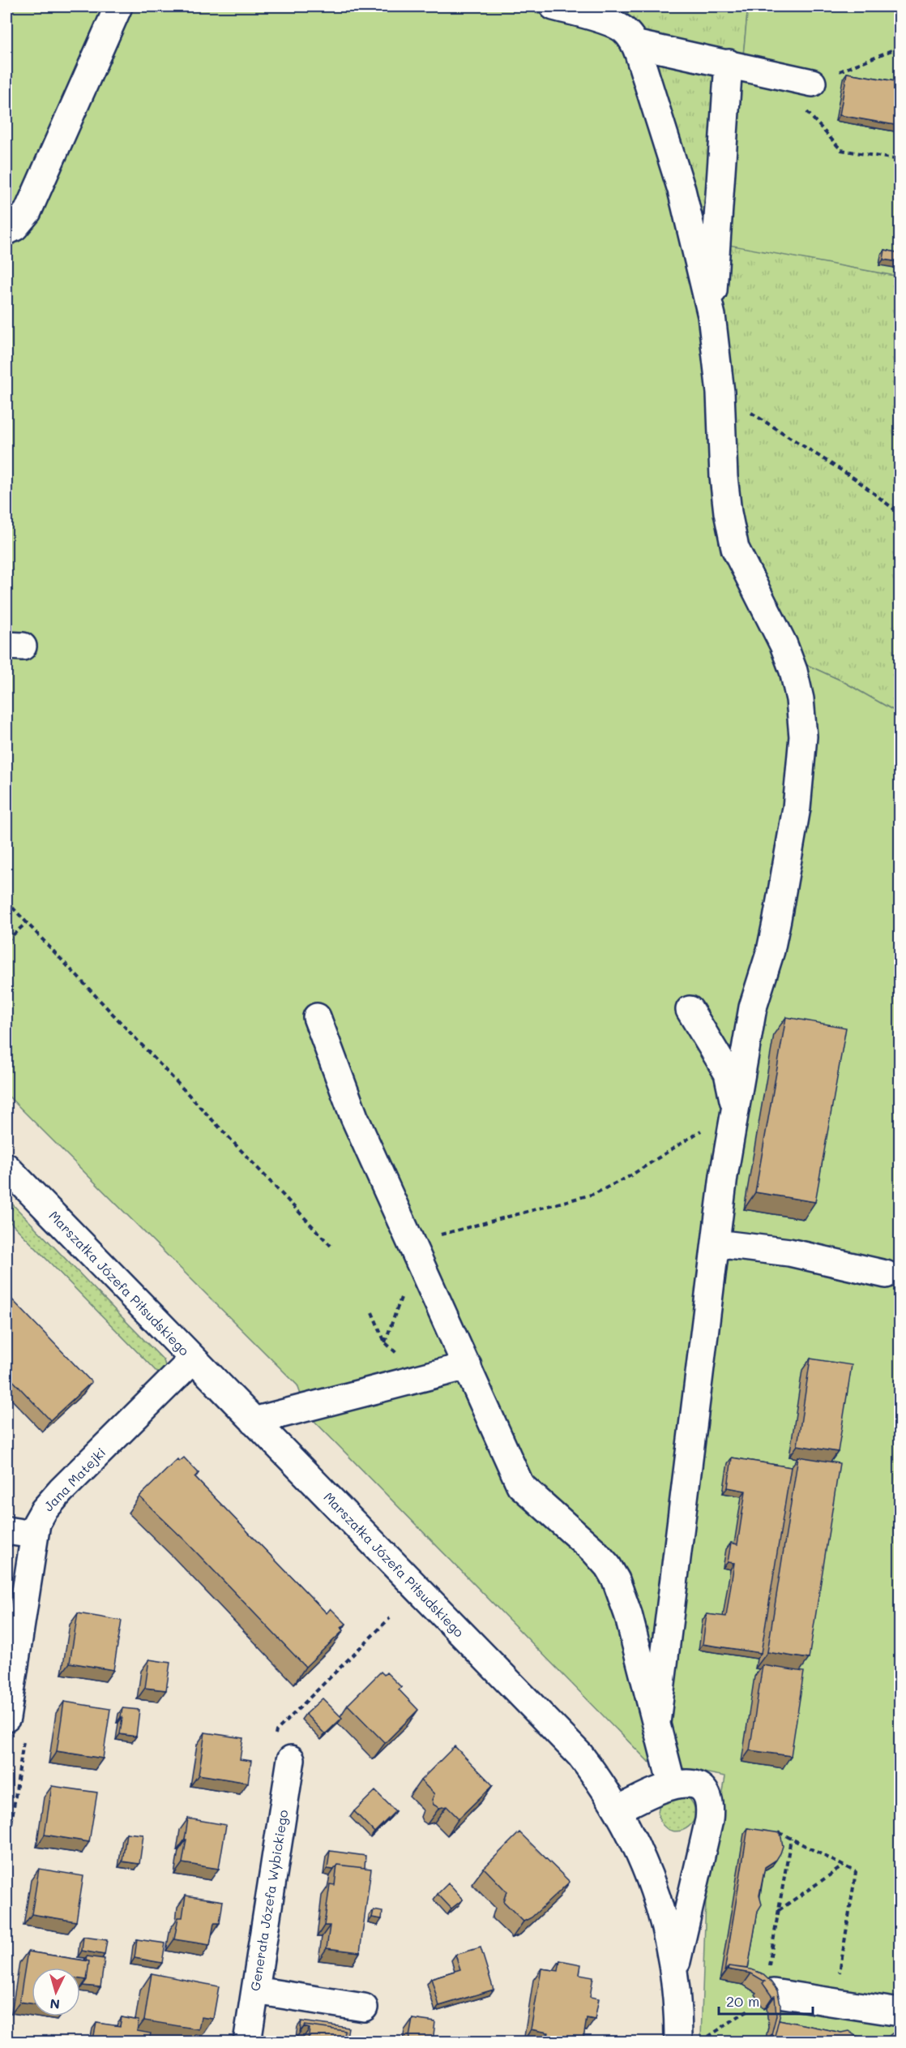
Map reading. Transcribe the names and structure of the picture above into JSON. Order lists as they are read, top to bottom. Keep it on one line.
{"streets":{"street":["Marszałka Józefa Piłsudskiego","Jana Matejki","Generała Józefa Wybickiego"]},"crossings":[["Marszałka Józefa Piłsudskiego","Jana Matejki"]],"scale_bar":"20 m","north":"bottom"}
